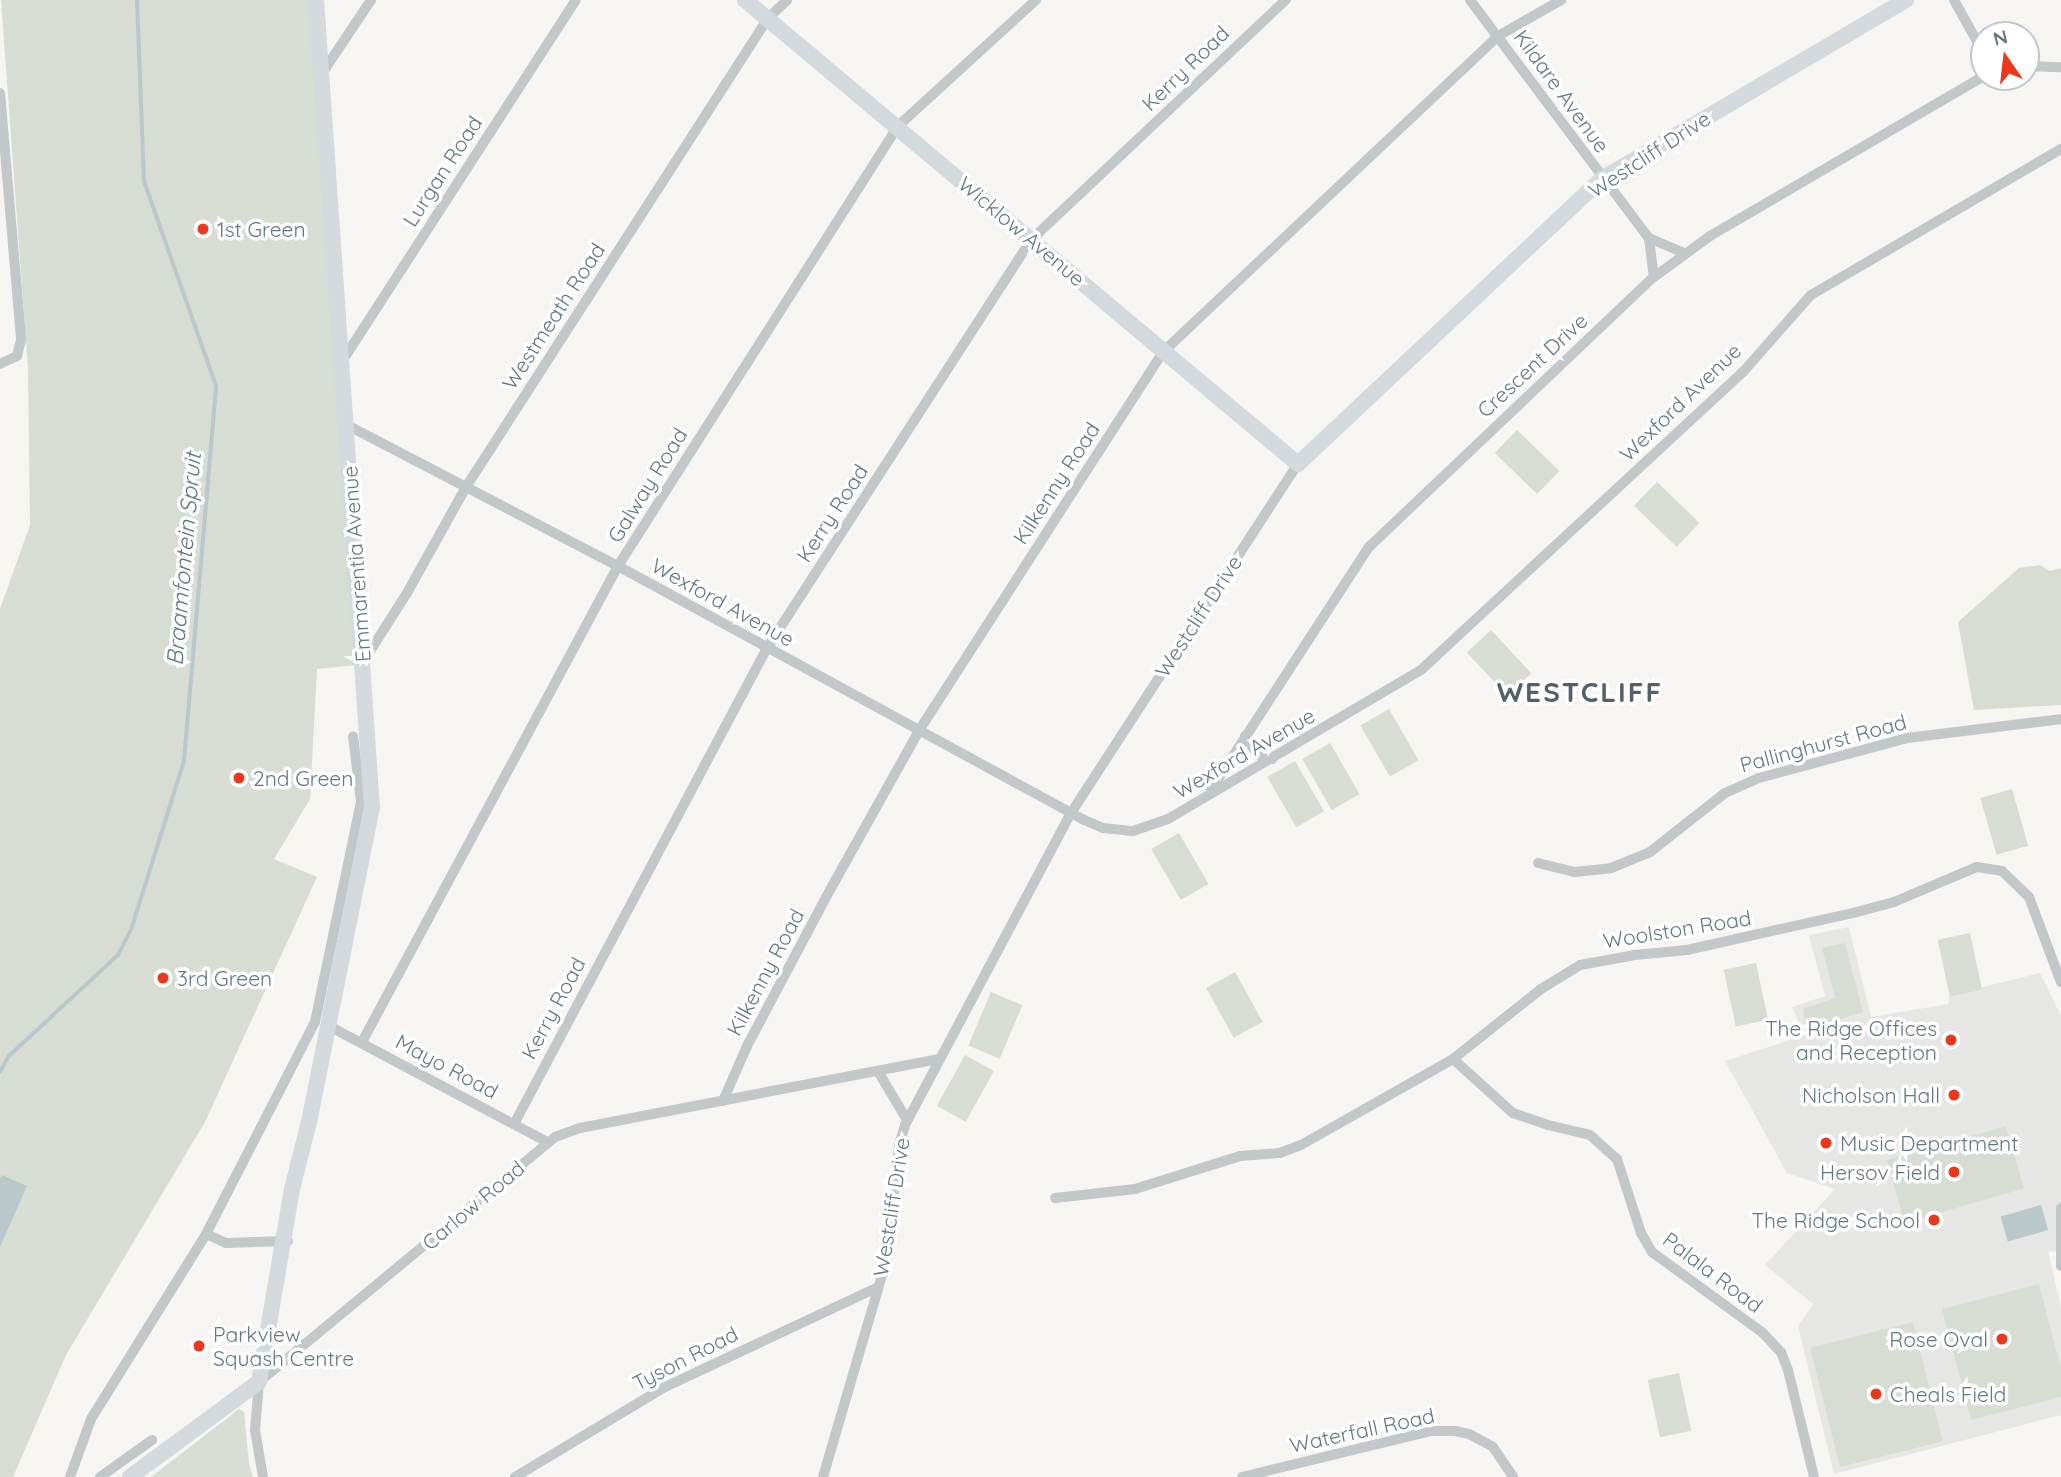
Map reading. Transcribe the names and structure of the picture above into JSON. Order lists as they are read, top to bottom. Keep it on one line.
{"streets":{"street":["Kerry Road","Kildare Avenue","Westcliff Drive","Lurgan Road","Wicklow Avenue","Westmeath Road","Crescent Drive","Wexford Avenue","Kilkenny Road","Galway Road","Emmarentia Avenue","Pallinghurst Road","Woolston Road","Mayo Road","Carlow Road","Palala Road","Tyson Road","Waterfall Road"]},"crossings":[["Kerry Road","Wicklow Avenue"],["Kerry Road","Wexford Avenue"],["Kerry Road","Mayo Road"],["Kildare Avenue","Westcliff Drive"],["Kildare Avenue","Crescent Drive"],["Kildare Avenue","Kilkenny Road"],["Westcliff Drive","Wicklow Avenue"],["Westcliff Drive","Wexford Avenue"],["Westcliff Drive","Carlow Road"],["Westcliff Drive","Tyson Road"],["Lurgan Road","Emmarentia Avenue"],["Wicklow Avenue","Westmeath Road"],["Wicklow Avenue","Kilkenny Road"],["Wicklow Avenue","Galway Road"],["Westmeath Road","Wexford Avenue"],["Westmeath Road","Emmarentia Avenue"],["Crescent Drive","Wexford Avenue"],["Wexford Avenue","Kilkenny Road"],["Wexford Avenue","Galway Road"],["Wexford Avenue","Emmarentia Avenue"],["Kilkenny Road","Carlow Road"],["Galway Road","Mayo Road"],["Emmarentia Avenue","Mayo Road"],["Emmarentia Avenue","Carlow Road"],["Woolston Road","Palala Road"],["Mayo Road","Carlow Road"]],"districts":["WESTCLIFF"],"water":["Braamfontein Spruit"],"places":["1st Green","2nd Green","3rd Green","The Ridge Offices and Reception","Nicholson Hall","Music Department","Hersov Field","The Ridge School","Rose Oval","Parkview Squash Centre","Cheals Field"],"north":"top"}
